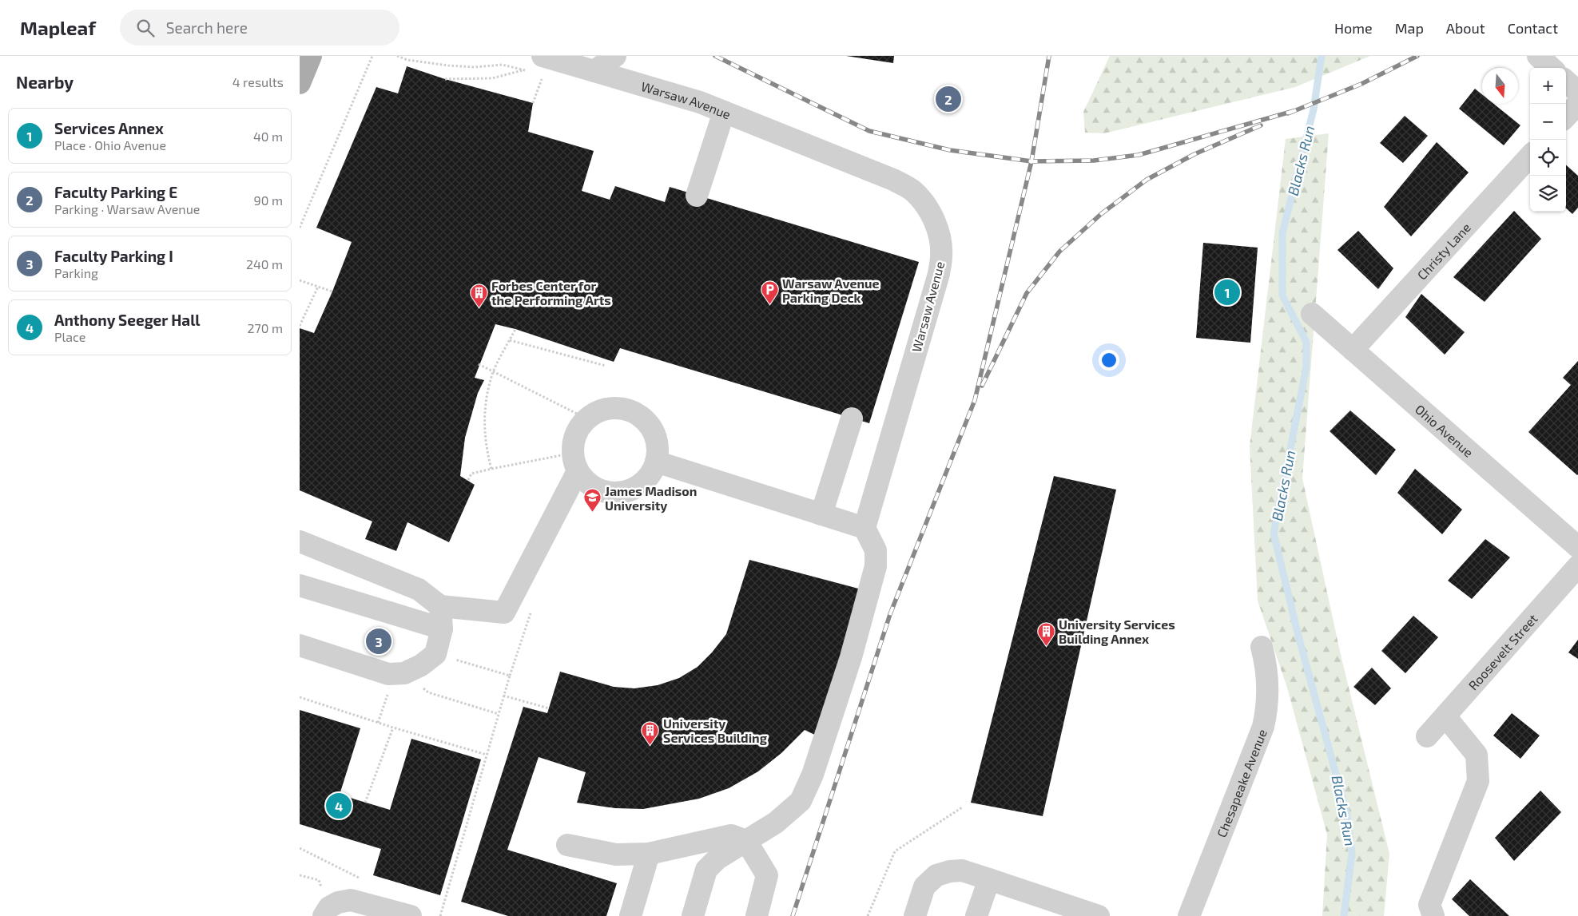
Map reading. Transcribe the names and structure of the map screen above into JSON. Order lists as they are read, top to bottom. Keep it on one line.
{"streets":{"street":["Warsaw Avenue","Christy Lane","Ohio Avenue","Roosevelt Street","Chesapeake Avenue"]},"crossings":[["Christy Lane","Ohio Avenue"]],"water":["Blacks Run"],"places":{"parking":["Warsaw Avenue Parking Deck"],"building":["Forbes Center for the Performing Arts","University Services Building Annex","University Services Building"],"school or university":["James Madison University"]},"north":"bottom","page":{"header":"Mapleaf","search":"Search here","nav":["Home","Map","About","Contact"],"heading":["Nearby","4 results"],"map_buttons":["+","−"],"pins":["2","1","3","4"],"list":[{"mark":"1","name":"Services Annex","note":"Place · Ohio Avenue","value":"40 m"},{"mark":"2","name":"Faculty Parking E","note":"Parking · Warsaw Avenue","value":"90 m"},{"mark":"3","name":"Faculty Parking I","note":"Parking","value":"240 m"},{"mark":"4","name":"Anthony Seeger Hall","note":"Place","value":"270 m"}]}}
